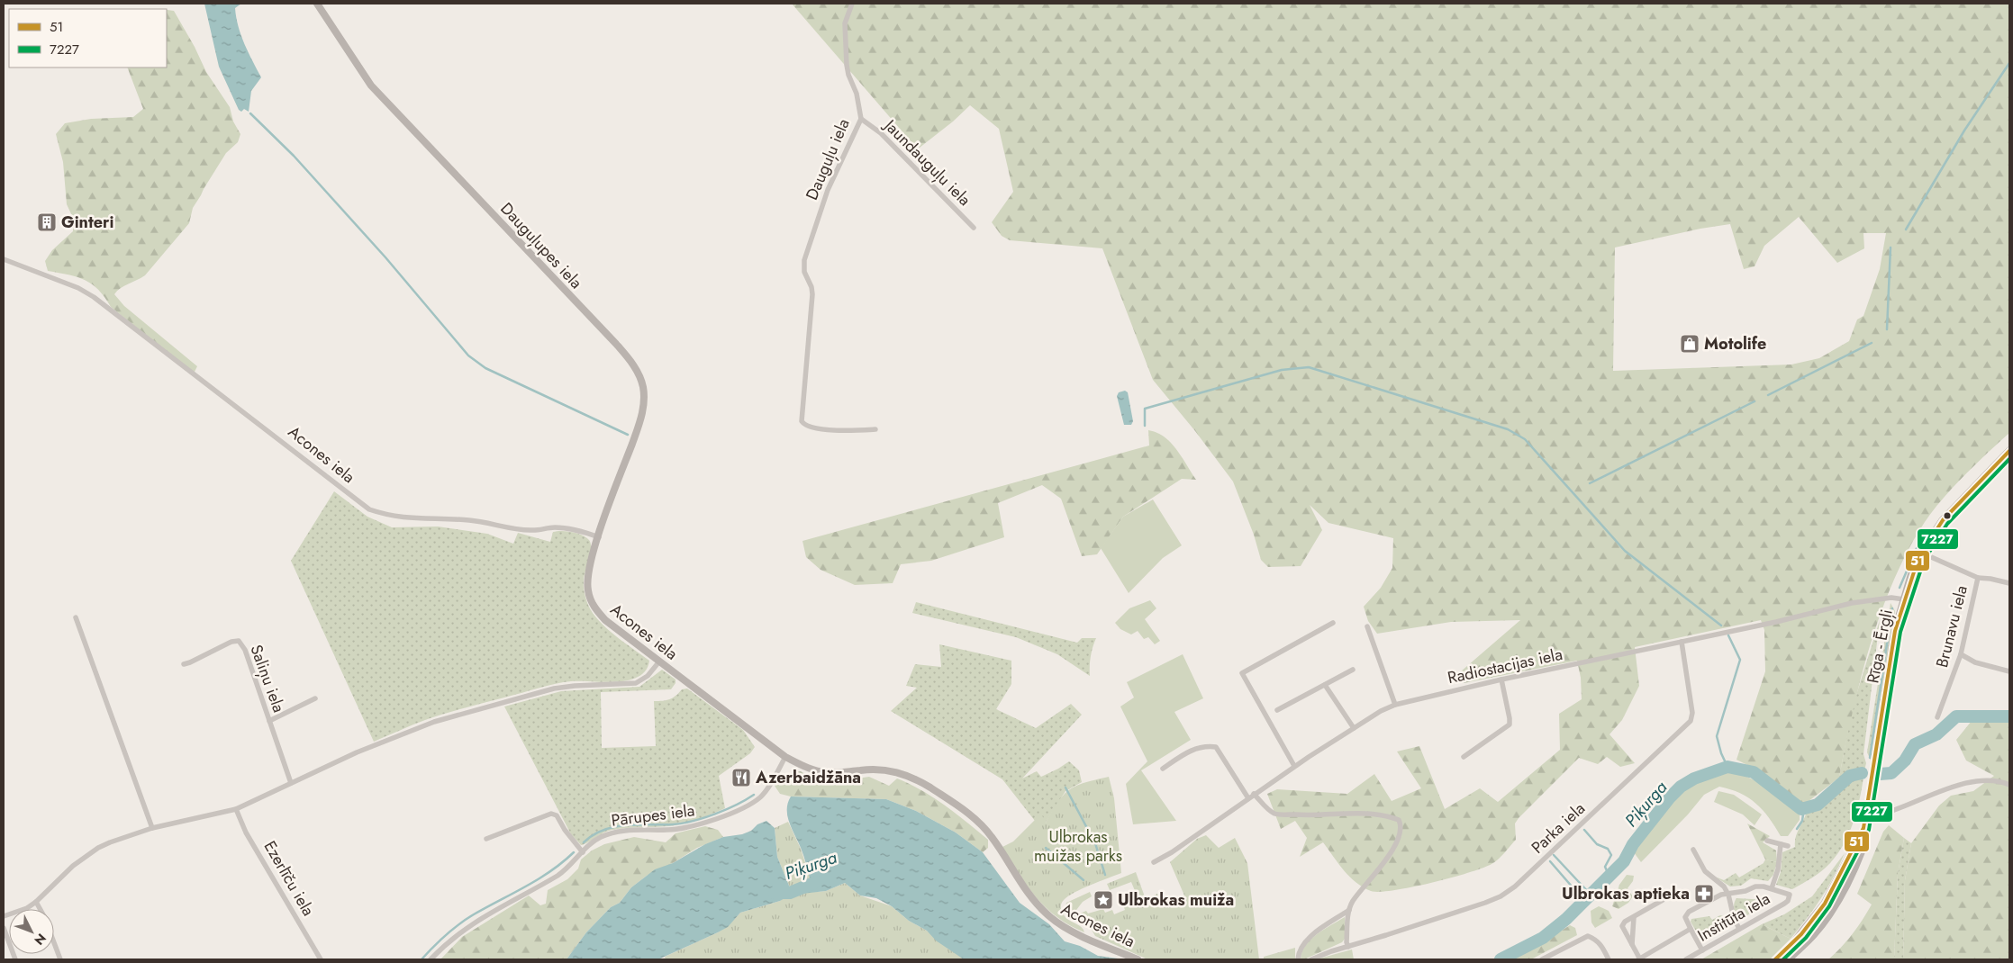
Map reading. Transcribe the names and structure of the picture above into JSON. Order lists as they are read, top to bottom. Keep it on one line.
{"streets":{"main road":["Rīga - Ērgļi"],"street":["Dauguļu iela","Jaundauguļu iela","Dauguļupes iela","Acones iela","Brunavu iela","Radiostacijas iela","Saliņu iela","Pārupes iela","Parka iela","Ezerlīču iela","Institūta iela"]},"crossings":[["Dauguļu iela","Jaundauguļu iela"],["Dauguļupes iela","Acones iela"],["Acones iela","Pārupes iela"],["Brunavu iela","Rīga - Ērgļi"],["Rīga - Ērgļi","Radiostacijas iela"],["Radiostacijas iela","Parka iela"]],"water":["Piķurga"],"parks":["Ulbrokas muižas parks"],"places":{"building":["Ginteri"],"shop":["Motolife"],"restaurant":["Azerbaidžāna"],"pharmacy":["Ulbrokas aptieka"],"place":["Ulbrokas muiža"]},"lines":["transit line 51","transit line 7227"],"legend":["51","7227"],"north":"bottom right"}
